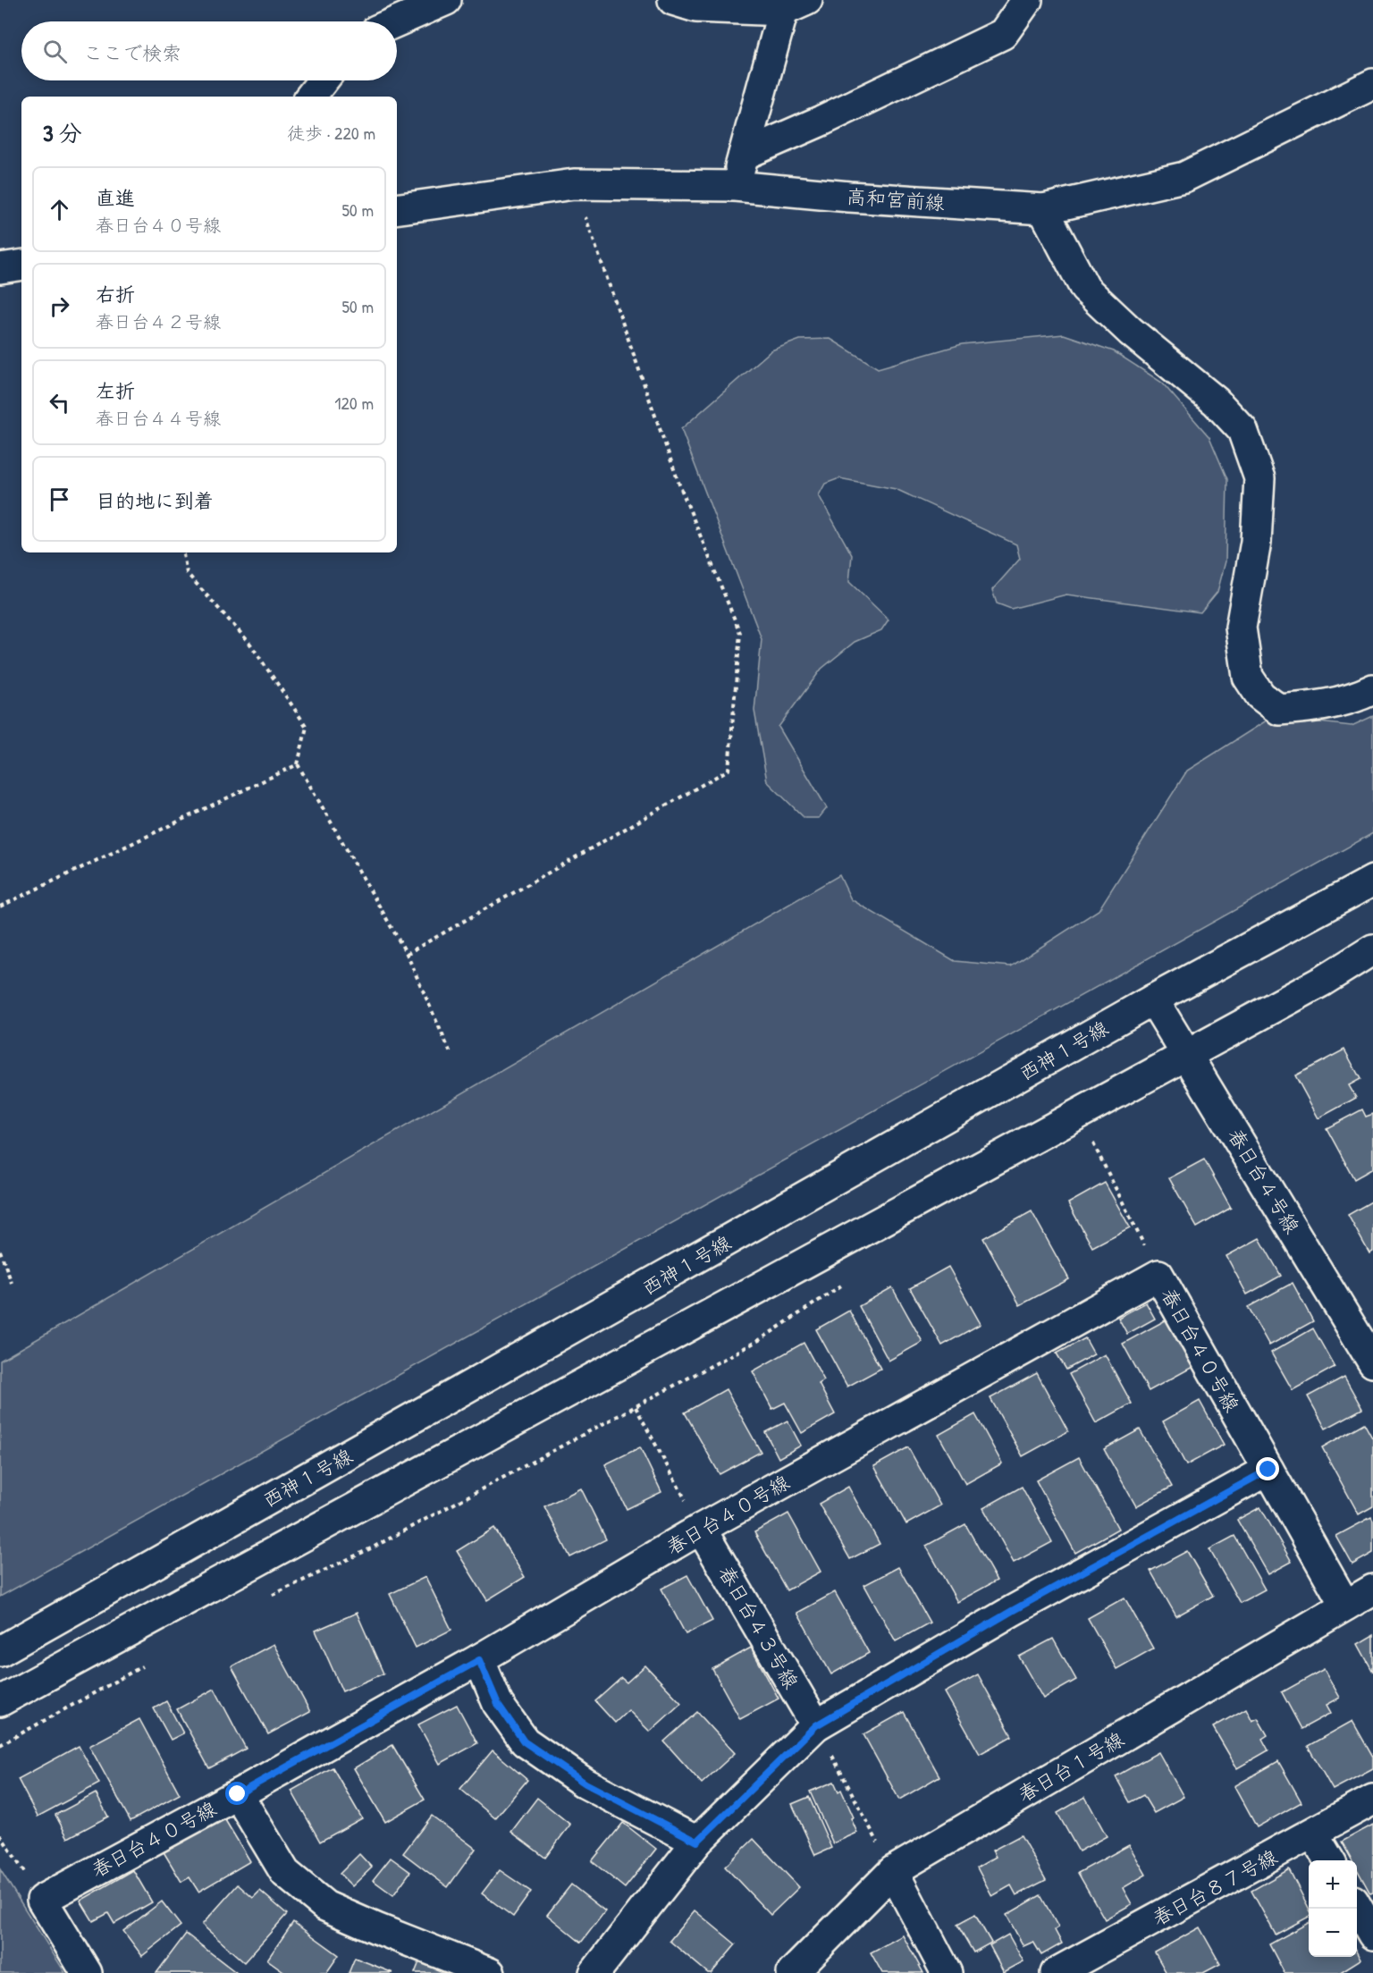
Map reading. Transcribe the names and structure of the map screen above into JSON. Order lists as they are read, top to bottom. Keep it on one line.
{"streets":{"street":["高和宮前線","西神１号線","春日台４号線","春日台４０号線","春日台４３号線","春日台１号線","春日台８７号線"]},"crossings":[["西神１号線","春日台４号線"],["春日台４０号線","春日台４３号線"],["春日台４０号線","春日台１号線"]],"page":{"search":"ここで検索","heading":["3 分","徒歩 · 220 m"],"list":[["直進","春日台４０号線","50 m"],["右折","春日台４２号線","50 m"],["左折","春日台４４号線","120 m"],"目的地に到着"],"map_buttons":["+","−"]}}
